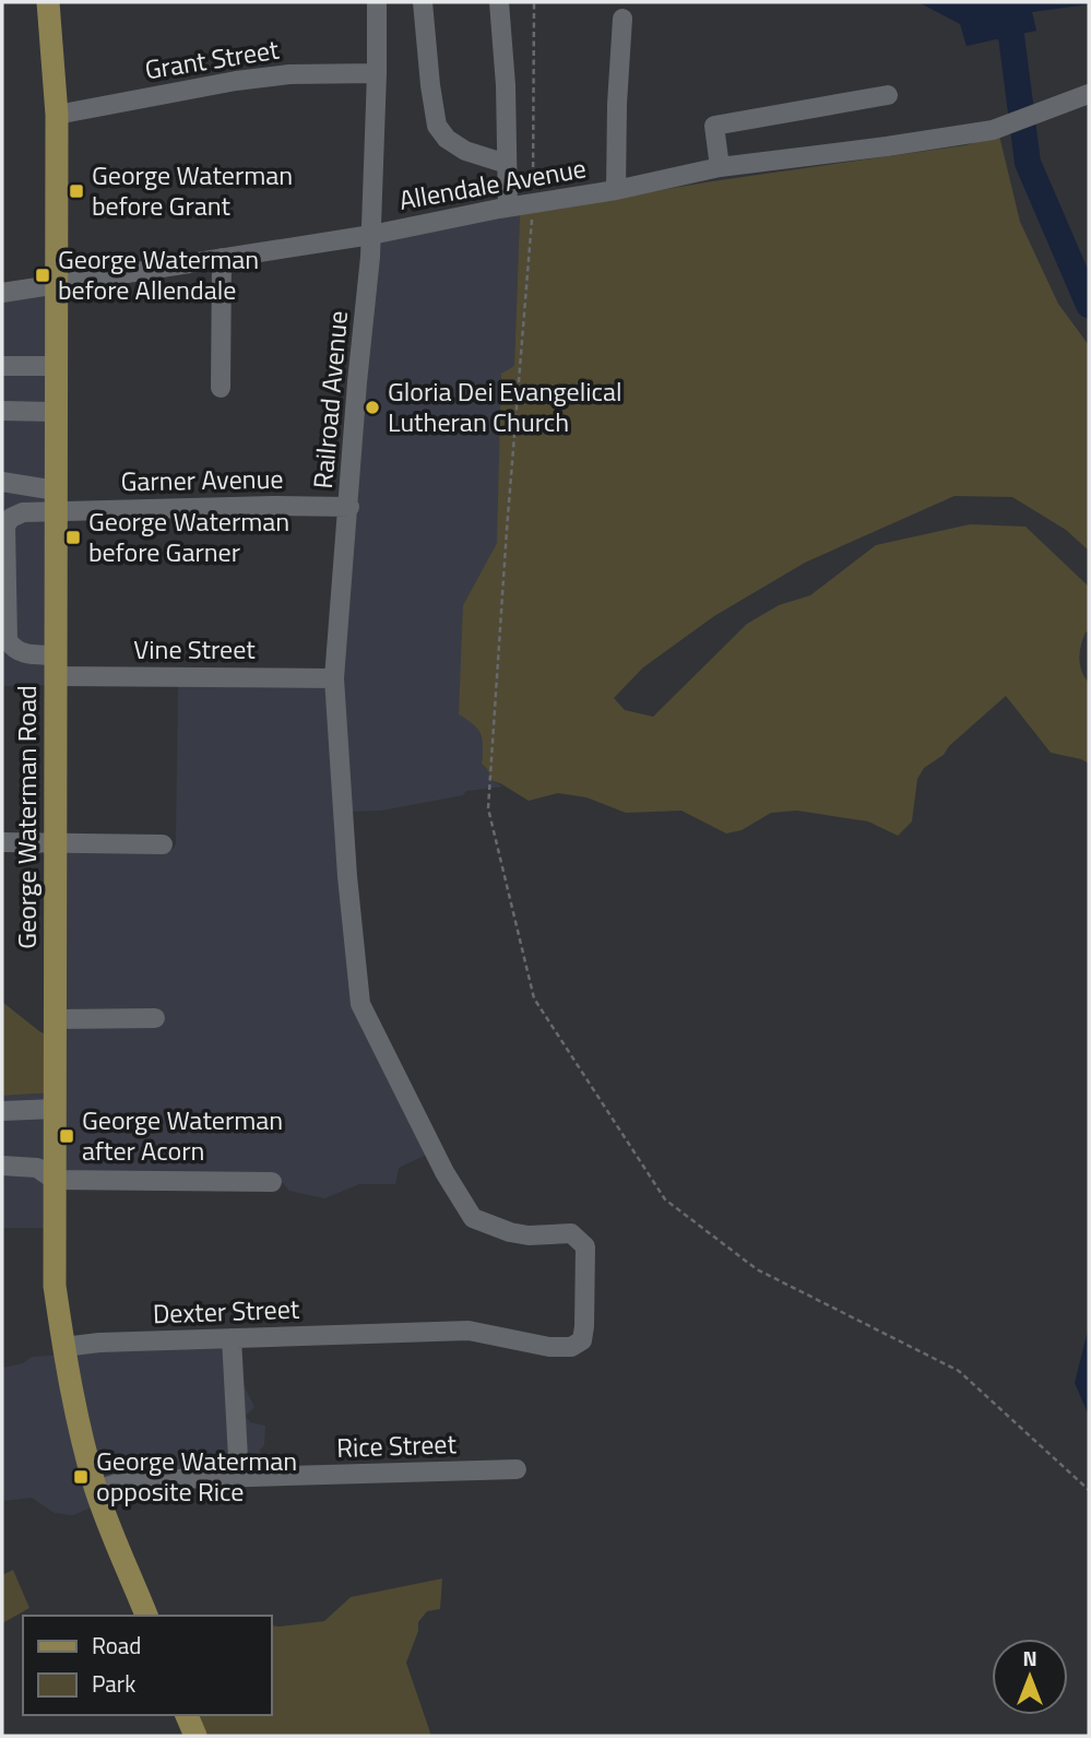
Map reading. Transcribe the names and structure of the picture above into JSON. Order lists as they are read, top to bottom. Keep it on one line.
{"streets":{"main road":["George Waterman Road"],"street":["Grant Street","Allendale Avenue","Railroad Avenue","Garner Avenue","Vine Street","Dexter Street","Rice Street"]},"crossings":[["Grant Street","Railroad Avenue"],["Grant Street","George Waterman Road"],["Allendale Avenue","Railroad Avenue"],["Allendale Avenue","George Waterman Road"],["Railroad Avenue","Garner Avenue"],["Railroad Avenue","Vine Street"],["Railroad Avenue","Dexter Street"],["Garner Avenue","Vine Street"],["Garner Avenue","George Waterman Road"],["Vine Street","George Waterman Road"],["George Waterman Road","Dexter Street"],["George Waterman Road","Rice Street"]],"places":{"transit":["George Waterman before Grant","George Waterman before Allendale","George Waterman before Garner","George Waterman after Acorn","George Waterman opposite Rice"],"other":["Gloria Dei Evangelical Lutheran Church"]},"legend":["Road","Park"],"north":"top"}
